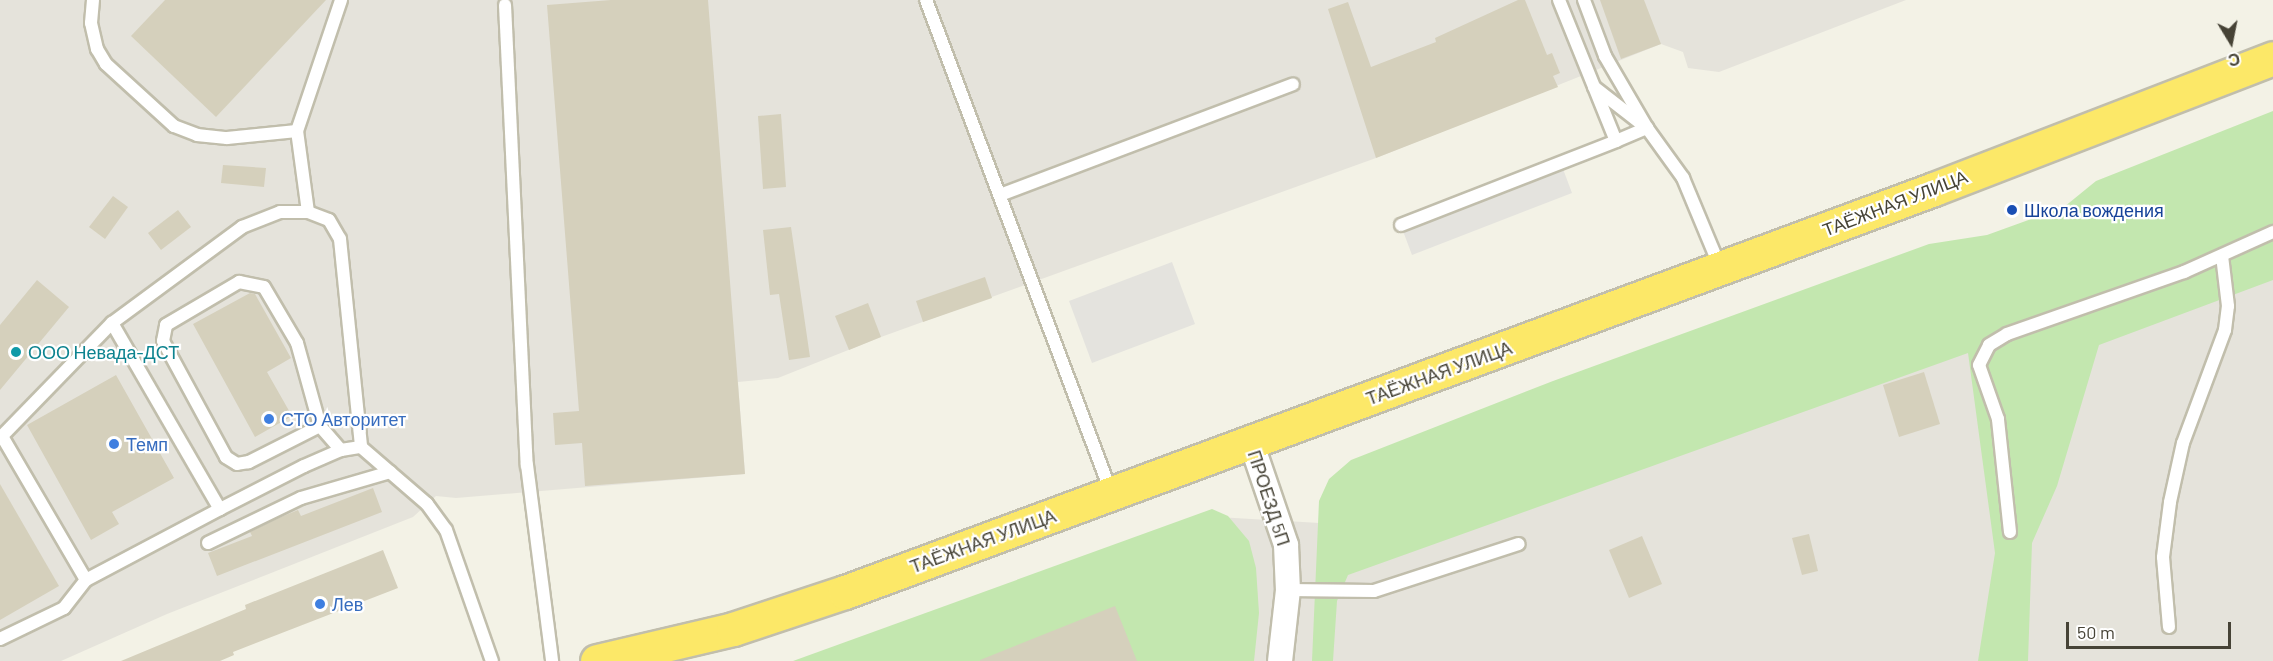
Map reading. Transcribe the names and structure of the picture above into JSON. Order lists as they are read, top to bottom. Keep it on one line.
{"streets":{"highway":["ТАЁЖНАЯ УЛИЦА"],"street":["ПРОЕЗД 5П"]},"crossings":[["ТАЁЖНАЯ УЛИЦА","ПРОЕЗД 5П"]],"places":["Школа вождения","ООО Невада-ДСТ","СТО Авторитет","Темп","Лев"],"scale_bar":"50 m","north":"bottom"}
